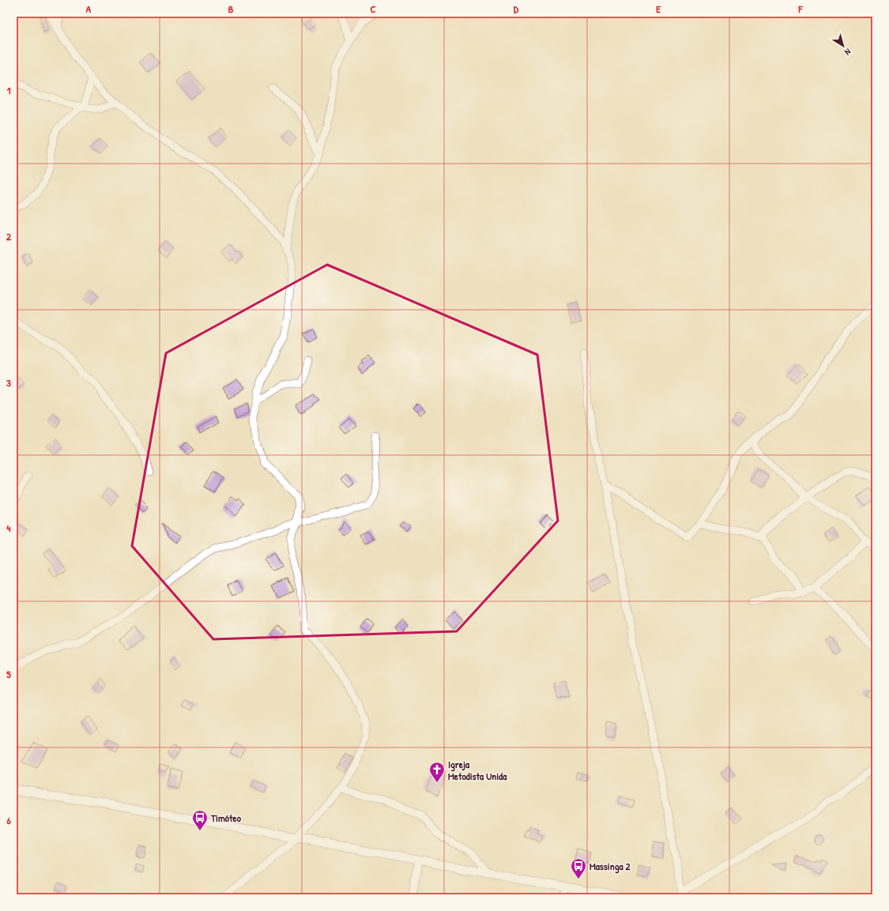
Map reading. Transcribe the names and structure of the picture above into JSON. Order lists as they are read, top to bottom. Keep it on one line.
{"places":{"church":["Igreja Metodista Unida"],"bus stop":["Timóteo","Massinga 2"]},"north":"bottom right","grid":{"columns":["A","B","C","D","E","F"],"rows":["1","2","3","4","5","6"]}}
